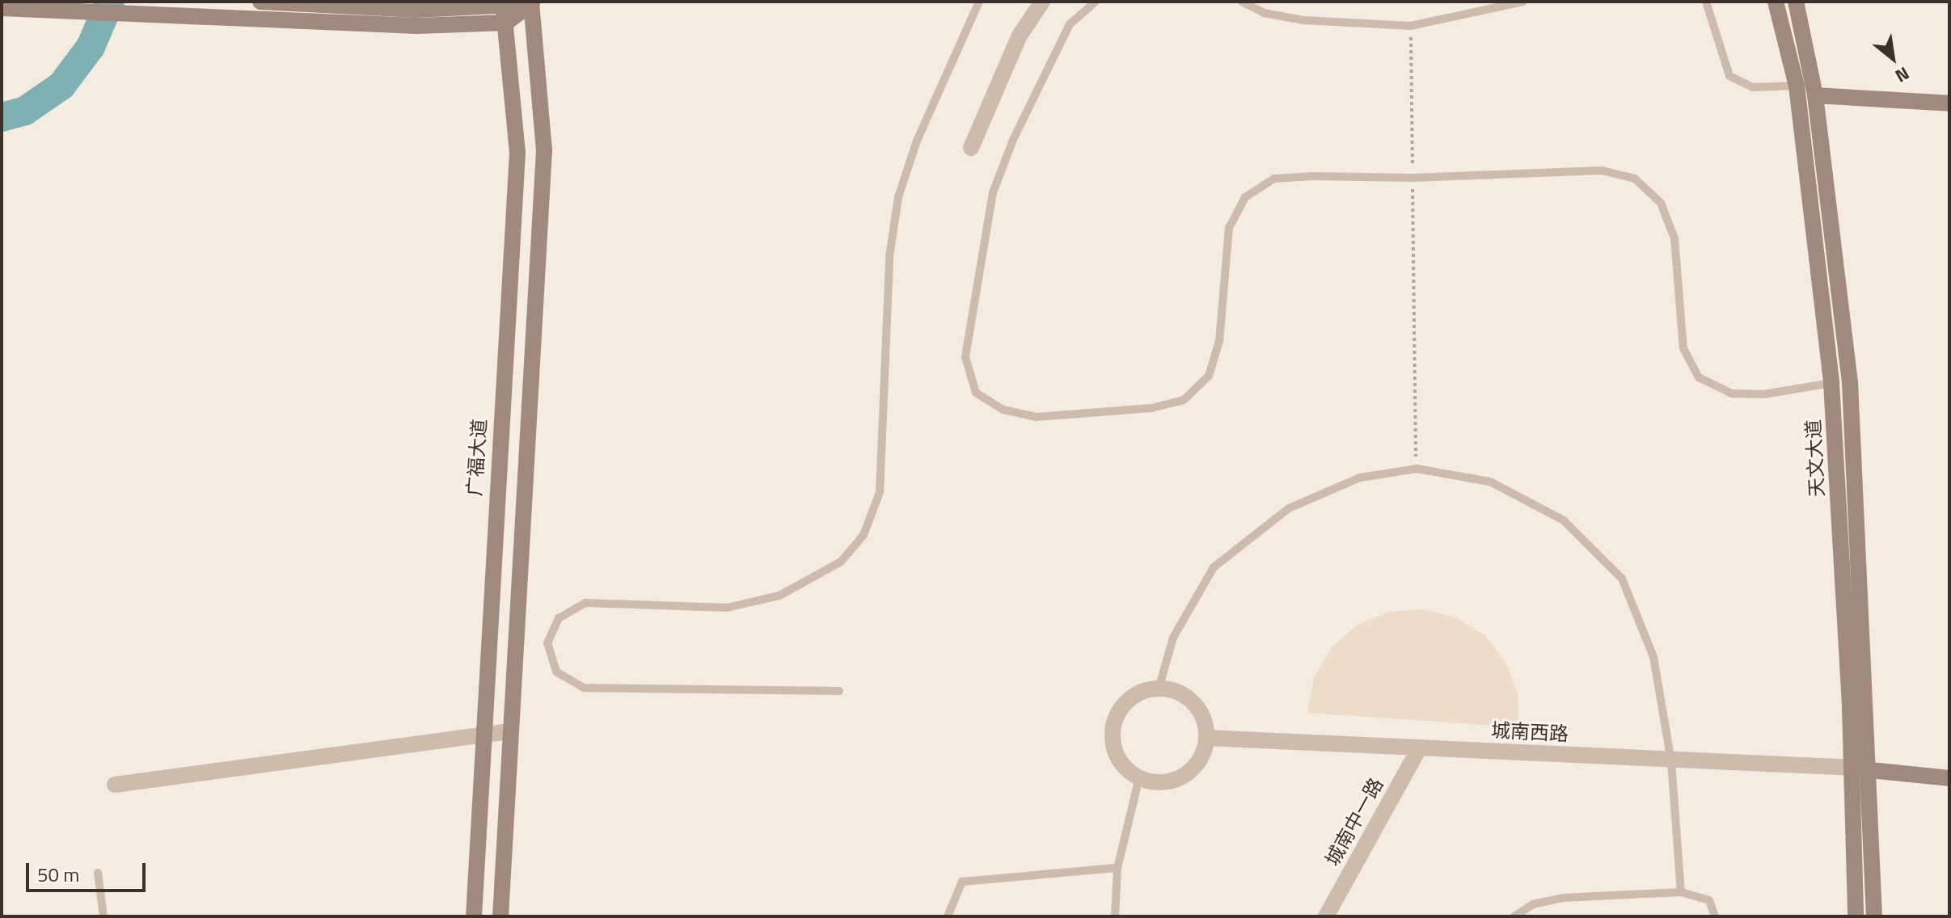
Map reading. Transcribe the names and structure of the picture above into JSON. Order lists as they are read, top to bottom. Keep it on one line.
{"streets":{"main road":["广福大道","天文大道"],"street":["城南西路","城南中一路"]},"crossings":[["天文大道","城南西路"],["城南西路","城南中一路"]],"scale_bar":"50 m","north":"bottom right"}
